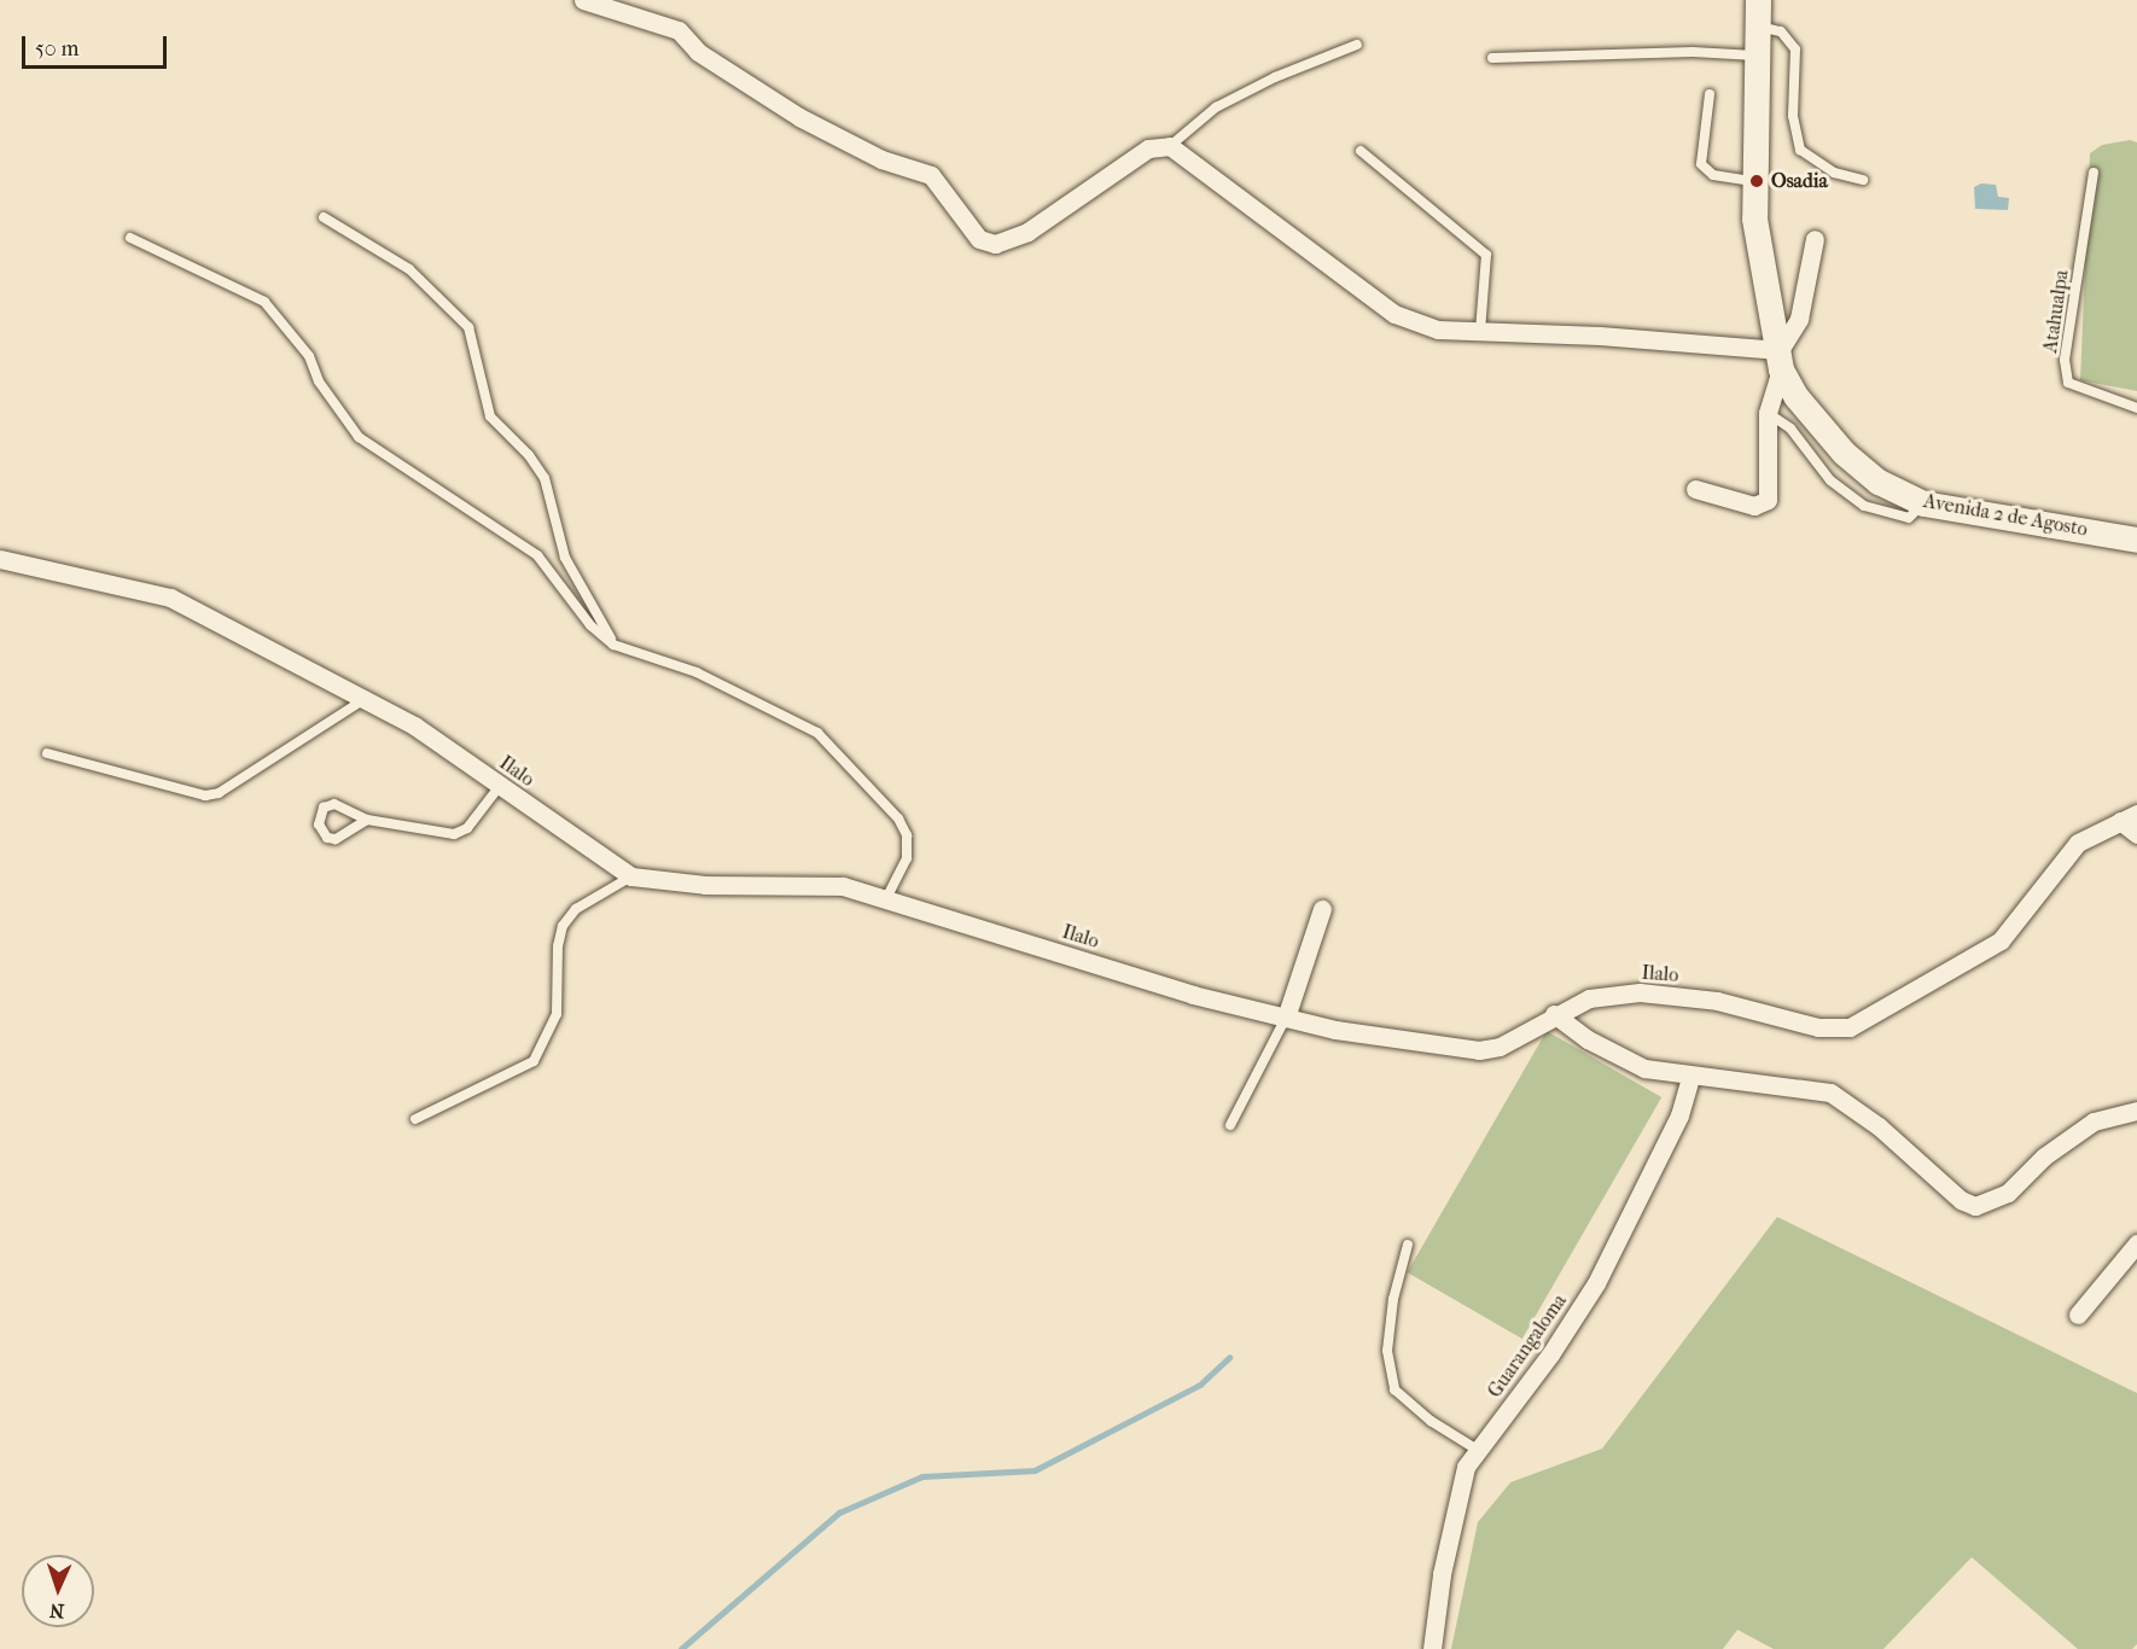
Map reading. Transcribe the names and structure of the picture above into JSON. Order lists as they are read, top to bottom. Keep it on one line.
{"streets":{"main road":["Avenida 2 de Agosto"],"street":["Ilalo","Guarangaloma"],"lane":["Atahualpa"]},"places":["Osadia"],"scale_bar":"50 m","north":"bottom"}
